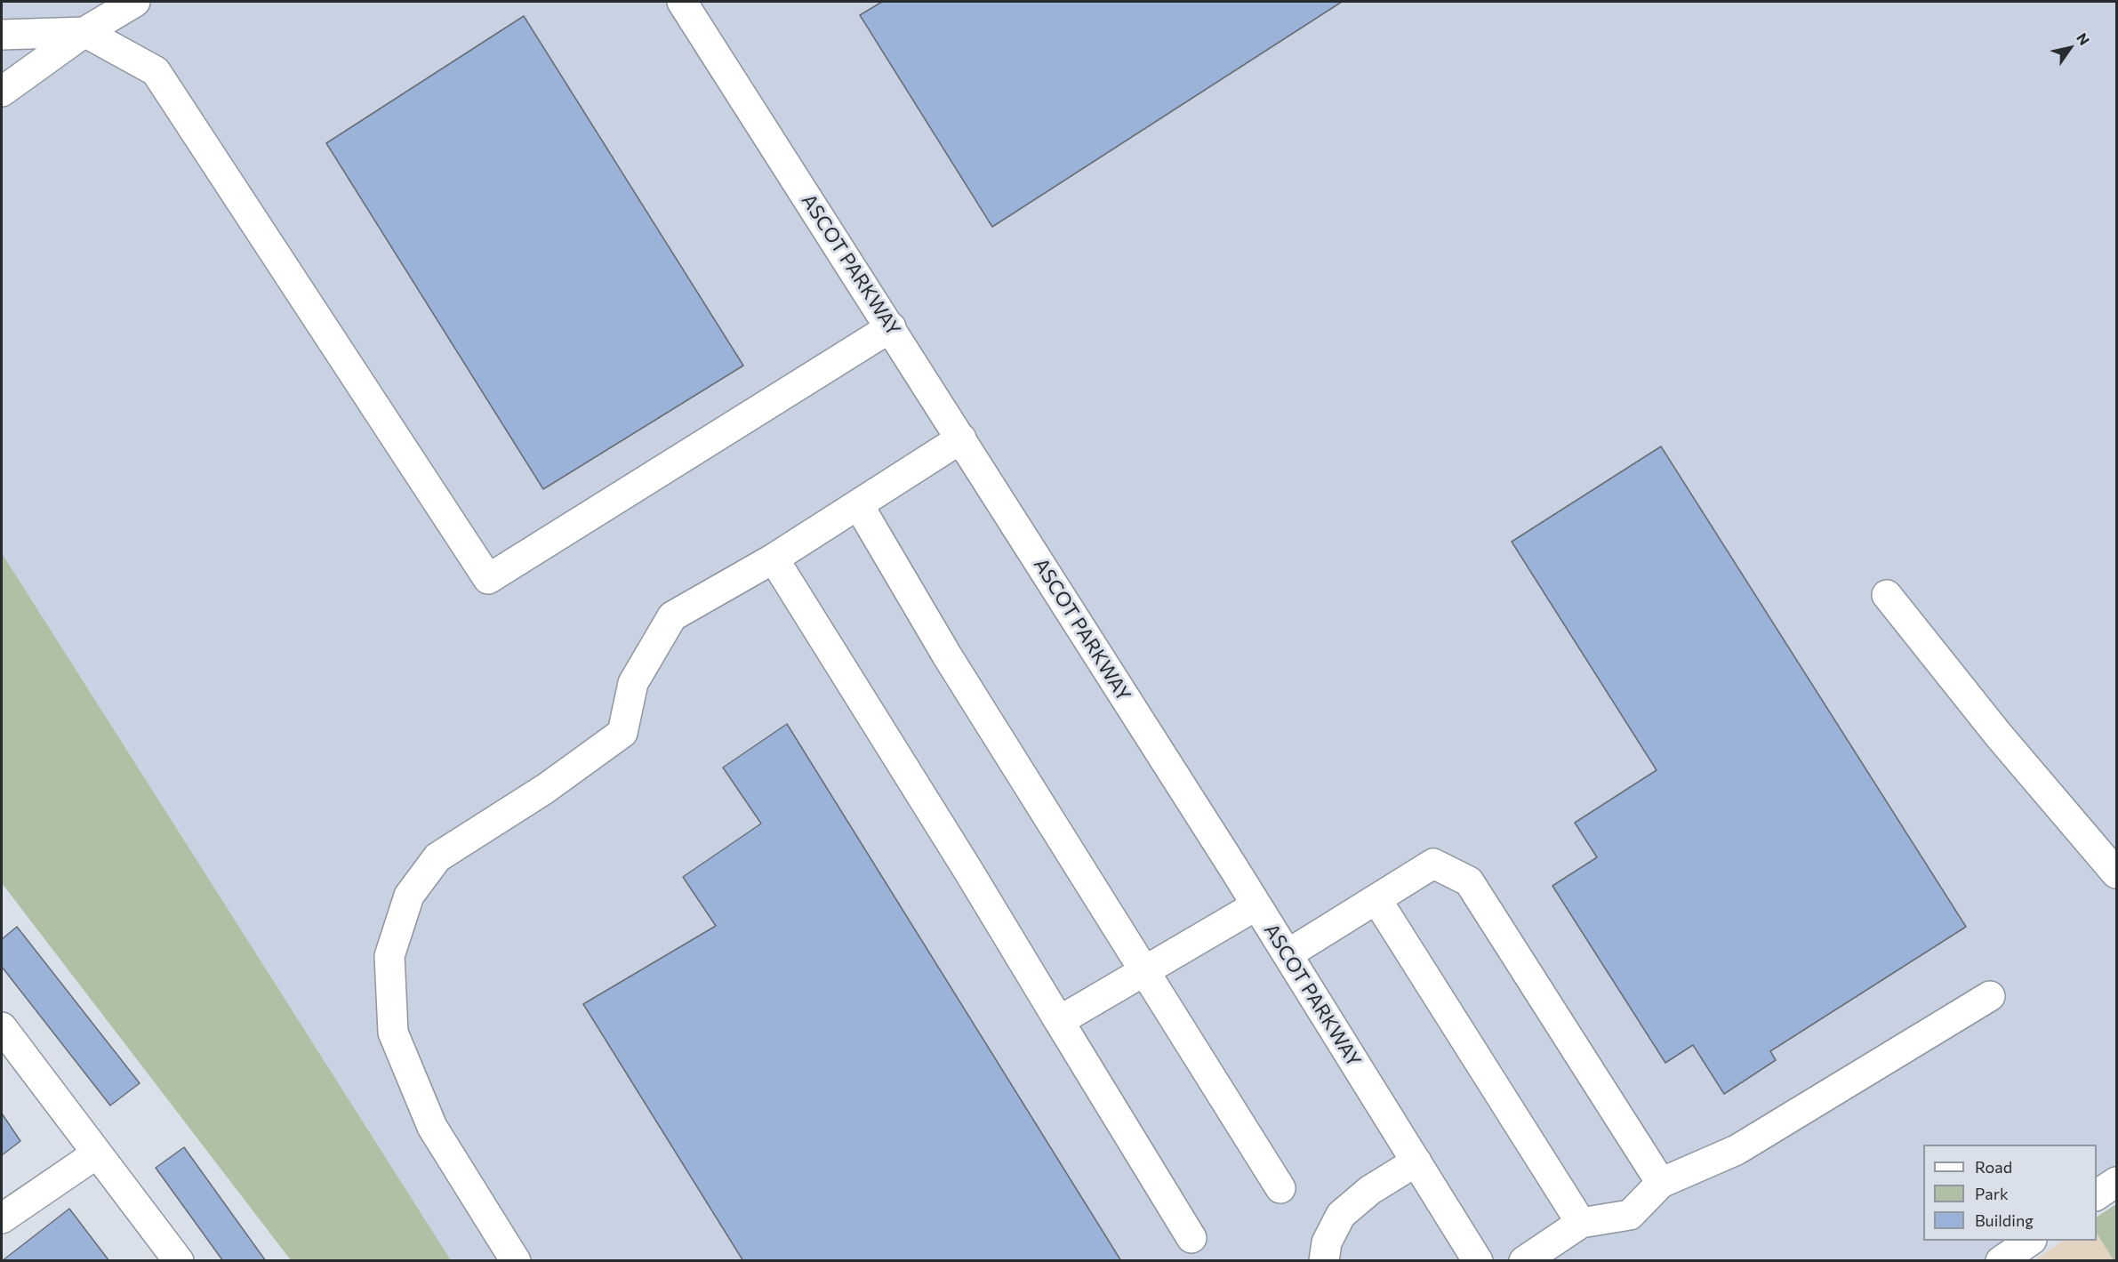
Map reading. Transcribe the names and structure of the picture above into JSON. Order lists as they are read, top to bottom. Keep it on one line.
{"streets":{"street":["ASCOT PARKWAY"]},"legend":["Road","Park","Building"],"north":"top right"}
